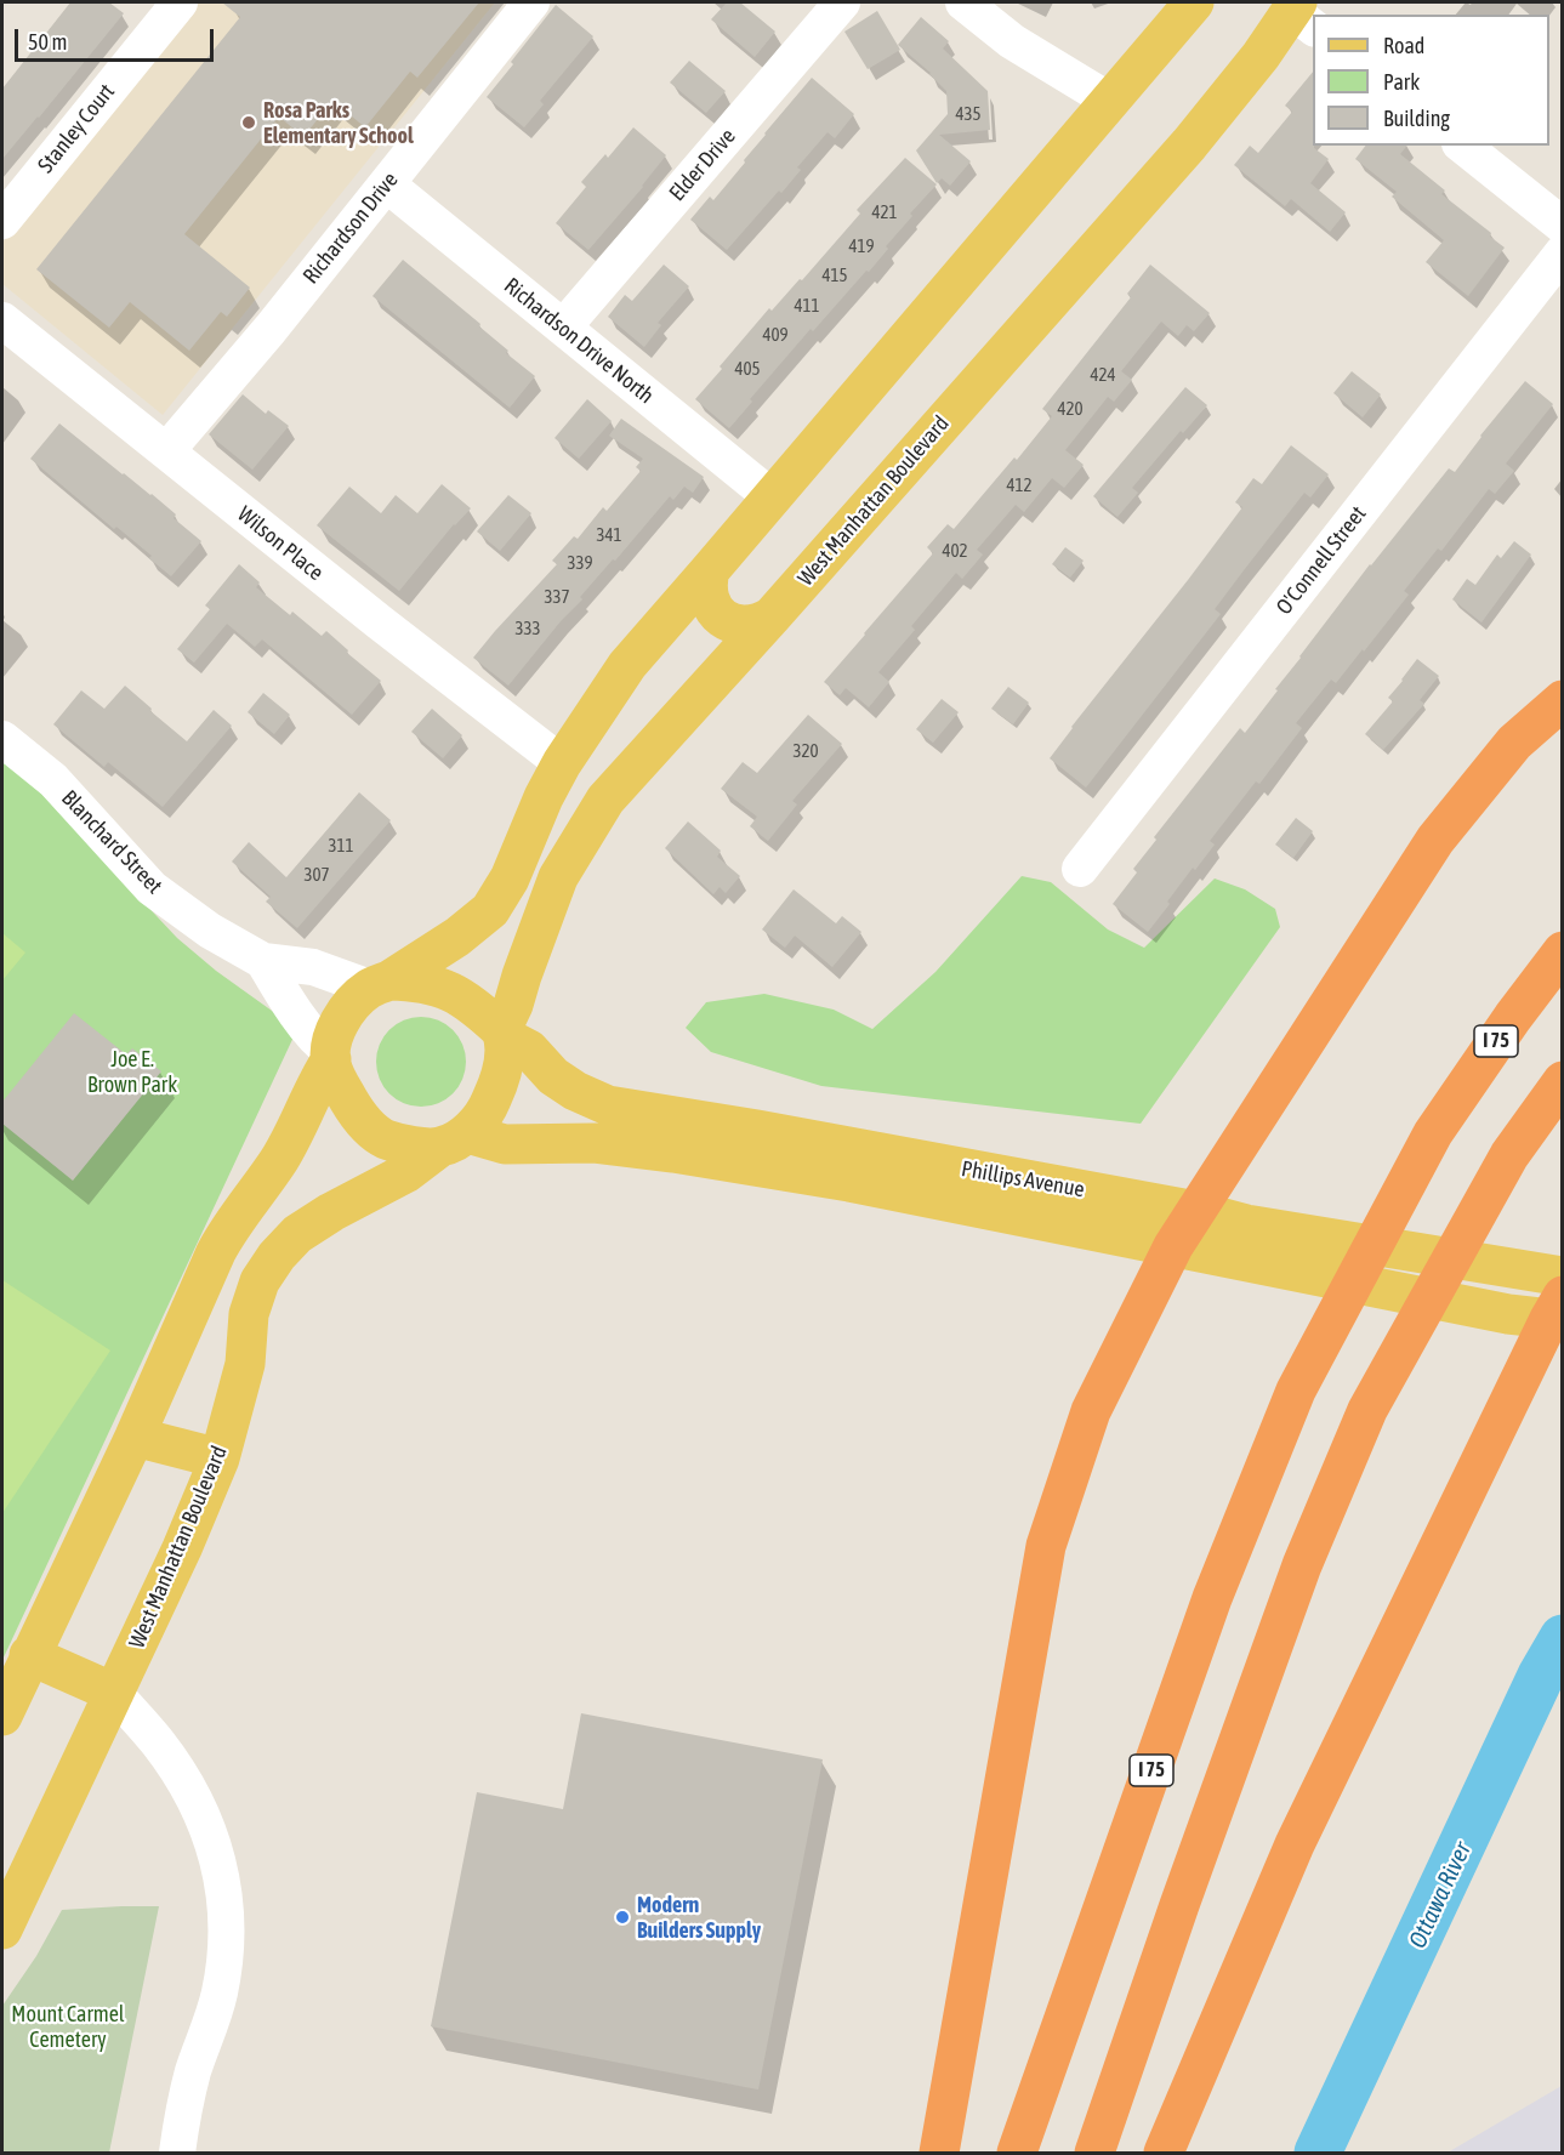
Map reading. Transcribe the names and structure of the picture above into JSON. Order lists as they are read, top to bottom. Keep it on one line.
{"streets":{"highway":["I 75"],"main road":["West Manhattan Boulevard","Phillips Avenue"],"street":["Stanley Court","Elder Drive","Richardson Drive","Richardson Drive North","Wilson Place","O'Connell Street","Blanchard Street"]},"crossings":[["Elder Drive","Richardson Drive North"],["Richardson Drive","Richardson Drive North"],["Richardson Drive","Wilson Place"],["West Manhattan Boulevard","Phillips Avenue"]],"water":["Ottawa River"],"parks":["Joe E. Brown Park","Mount Carmel Cemetery"],"places":["Rosa Parks Elementary School","Modern Builders Supply"],"house_numbers":["435","421","419","415","411","409","405","424","420","412","341","402","339","337","333","320","311","307"],"legend":["Road","Park","Building"],"scale_bar":"50 m"}
